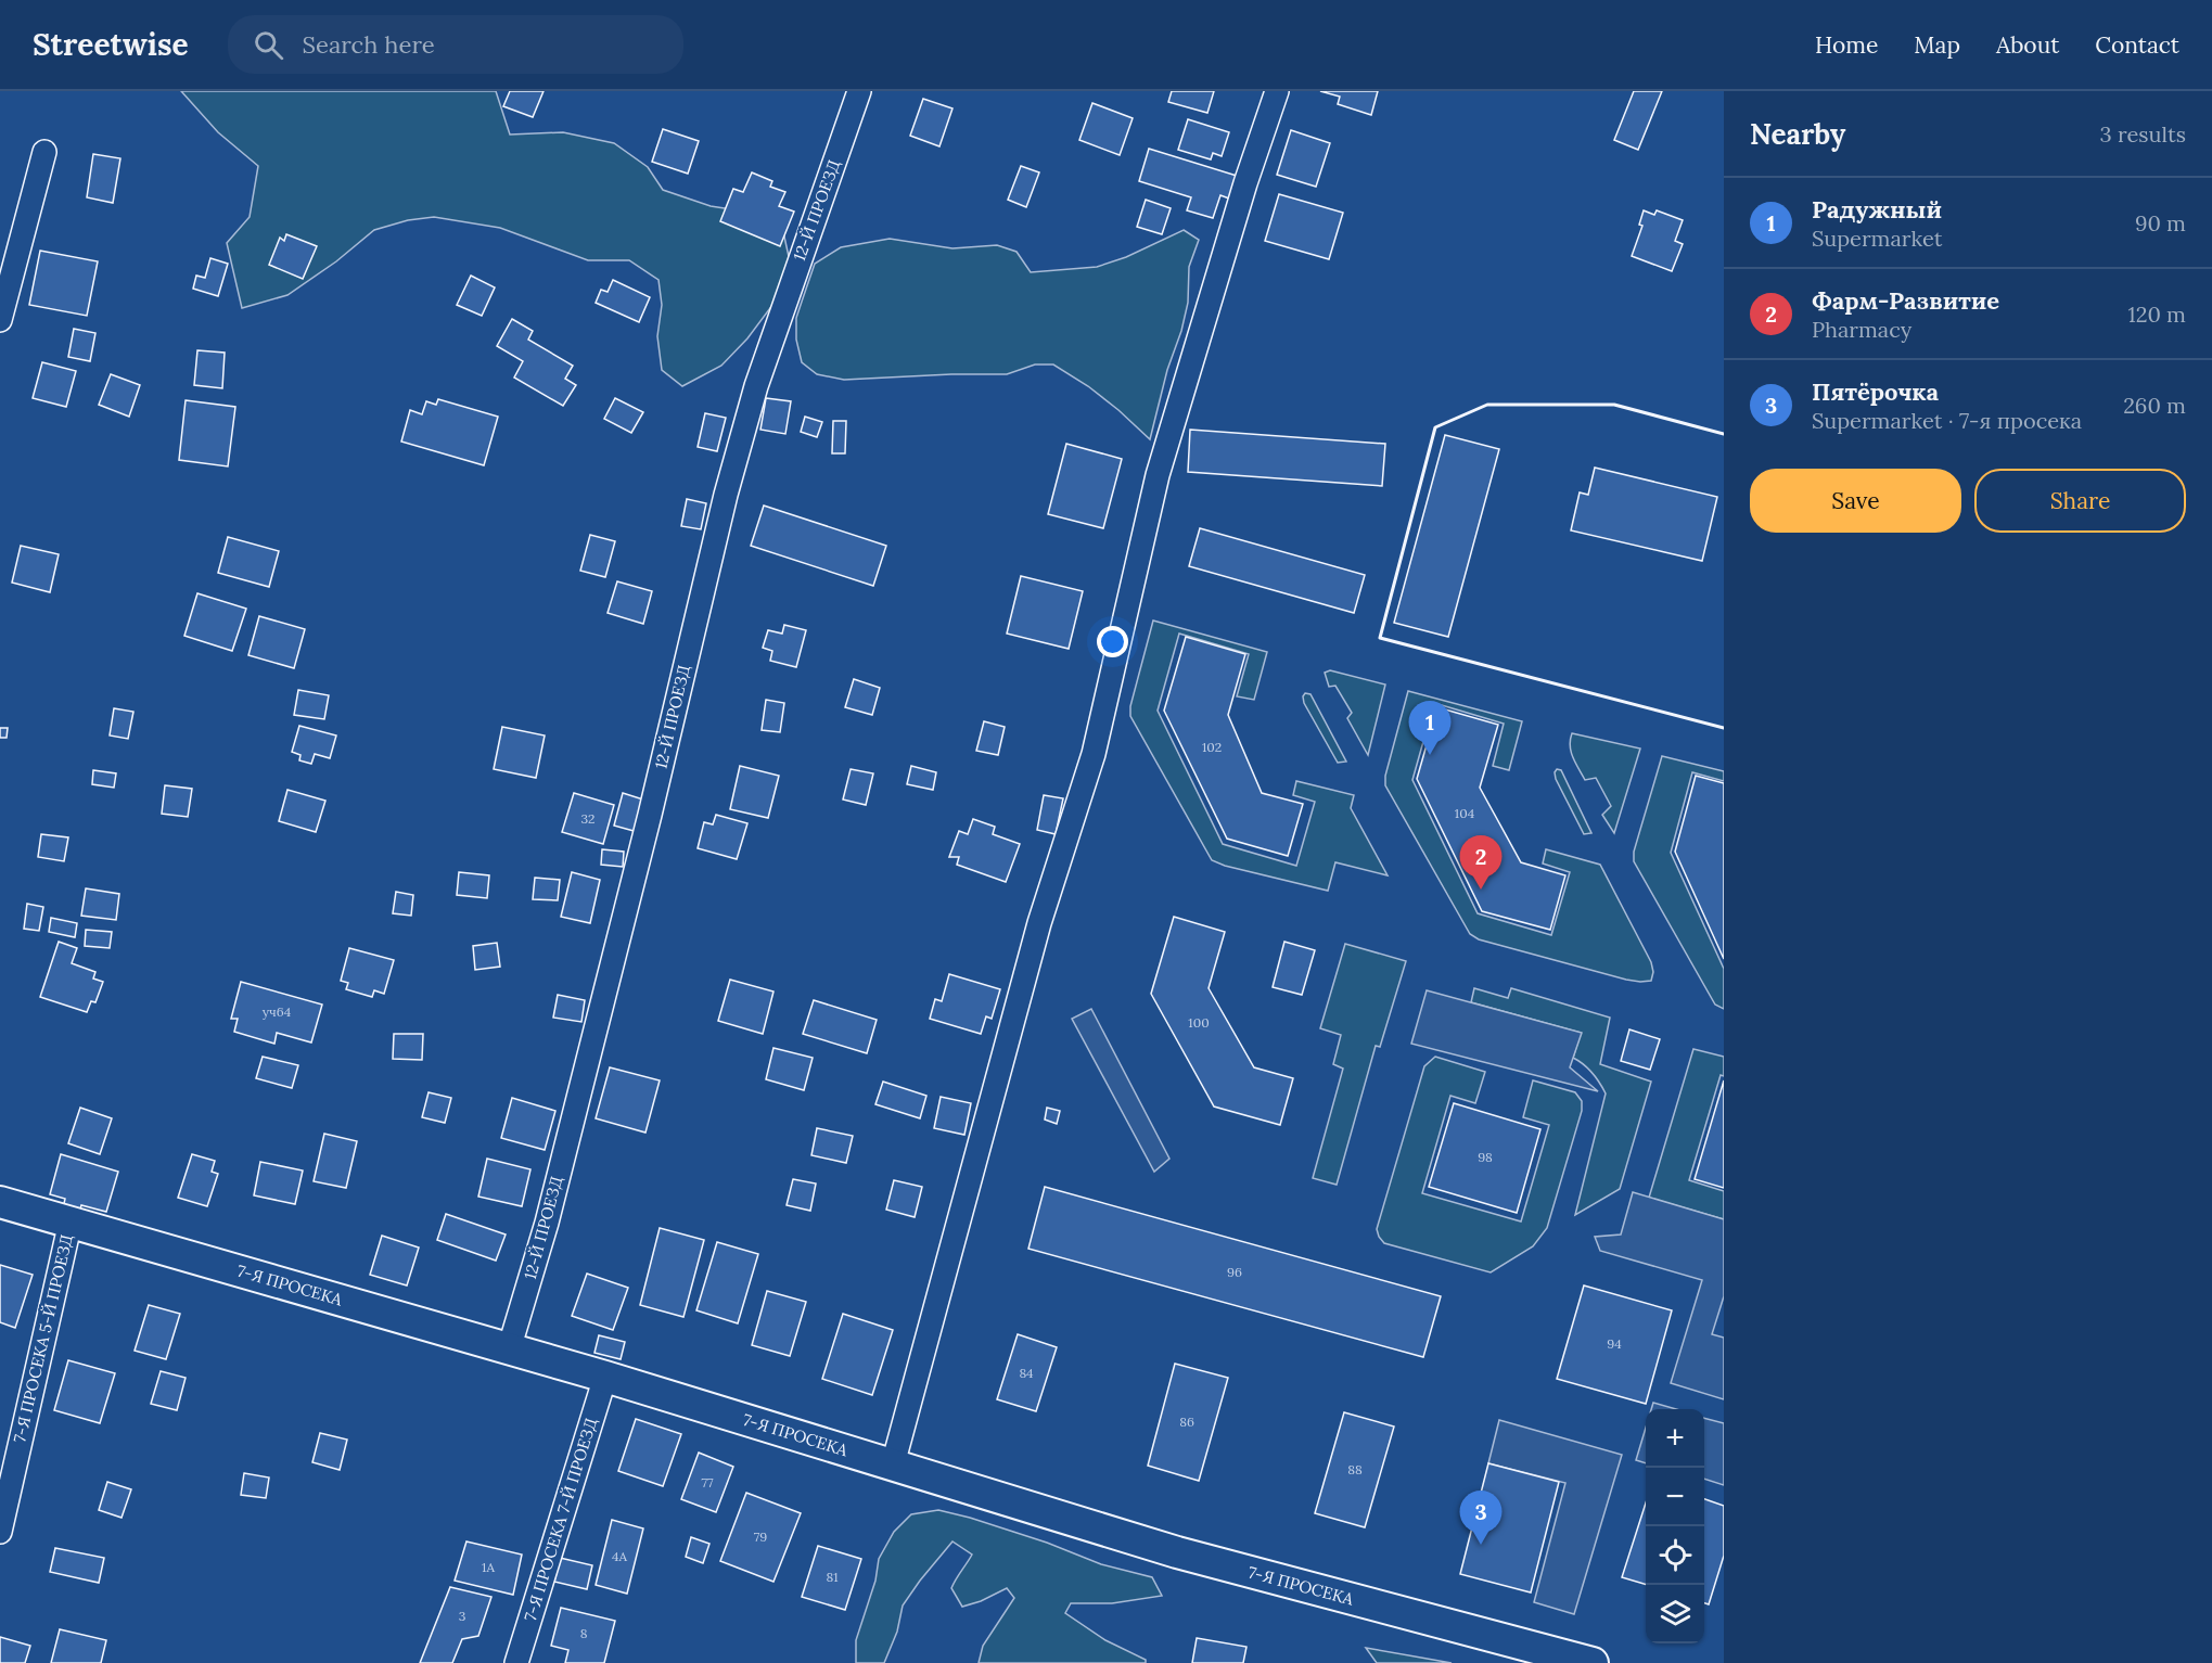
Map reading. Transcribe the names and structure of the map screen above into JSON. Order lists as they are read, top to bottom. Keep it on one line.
{"streets":{"street":["12-Й ПРОЕЗД","7-Я ПРОСЕКА","7-Я ПРОСЕКА 5-Й ПРОЕЗД","7-Я ПРОСЕКА 7-Й ПРОЕЗД"]},"crossings":[["12-Й ПРОЕЗД","7-Я ПРОСЕКА"],["7-Я ПРОСЕКА","7-Я ПРОСЕКА 5-Й ПРОЕЗД"],["7-Я ПРОСЕКА","7-Я ПРОСЕКА 7-Й ПРОЕЗД"]],"house_numbers":["102","104","32","уч64","100","98","96","94","84","86","88","77","79","4А","1А","81","3","8"],"page":{"header":"Streetwise","search":"Search here","nav":["Home","Map","About","Contact"],"heading":["Nearby","3 results"],"list":[{"mark":"1","name":"Радужный","note":"Supermarket","value":"90 m"},{"mark":"2","name":"Фарм-Развитие","note":"Pharmacy","value":"120 m"},{"mark":"3","name":"Пятёрочка","note":"Supermarket · 7-я просека","value":"260 m"}],"buttons":["Save","Share"],"pins":["1","2","3"],"map_buttons":["+","−"]}}
